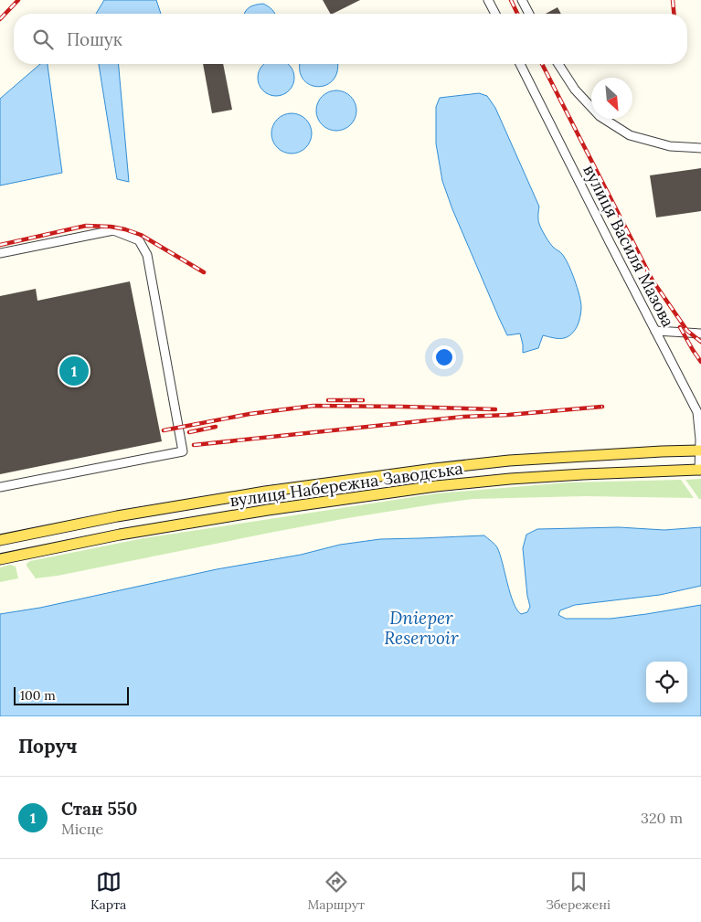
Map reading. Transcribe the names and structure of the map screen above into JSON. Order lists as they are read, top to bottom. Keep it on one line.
{"streets":{"main road":["вулиця Набережна Заводська"],"street":["вулиця Василя Мазова"]},"crossings":[["вулиця Василя Мазова","вулиця Набережна Заводська"]],"water":["Dnieper Reservoir"],"scale_bar":"100 m","north":"bottom right","page":{"search":"Пошук","pins":"1","scale":"100 m","heading":"Поруч","list":[{"mark":"1","name":"Стан 550","note":"Місце","value":"320 m"}],"nav":["Карта","Маршрут","Збережені"]}}
